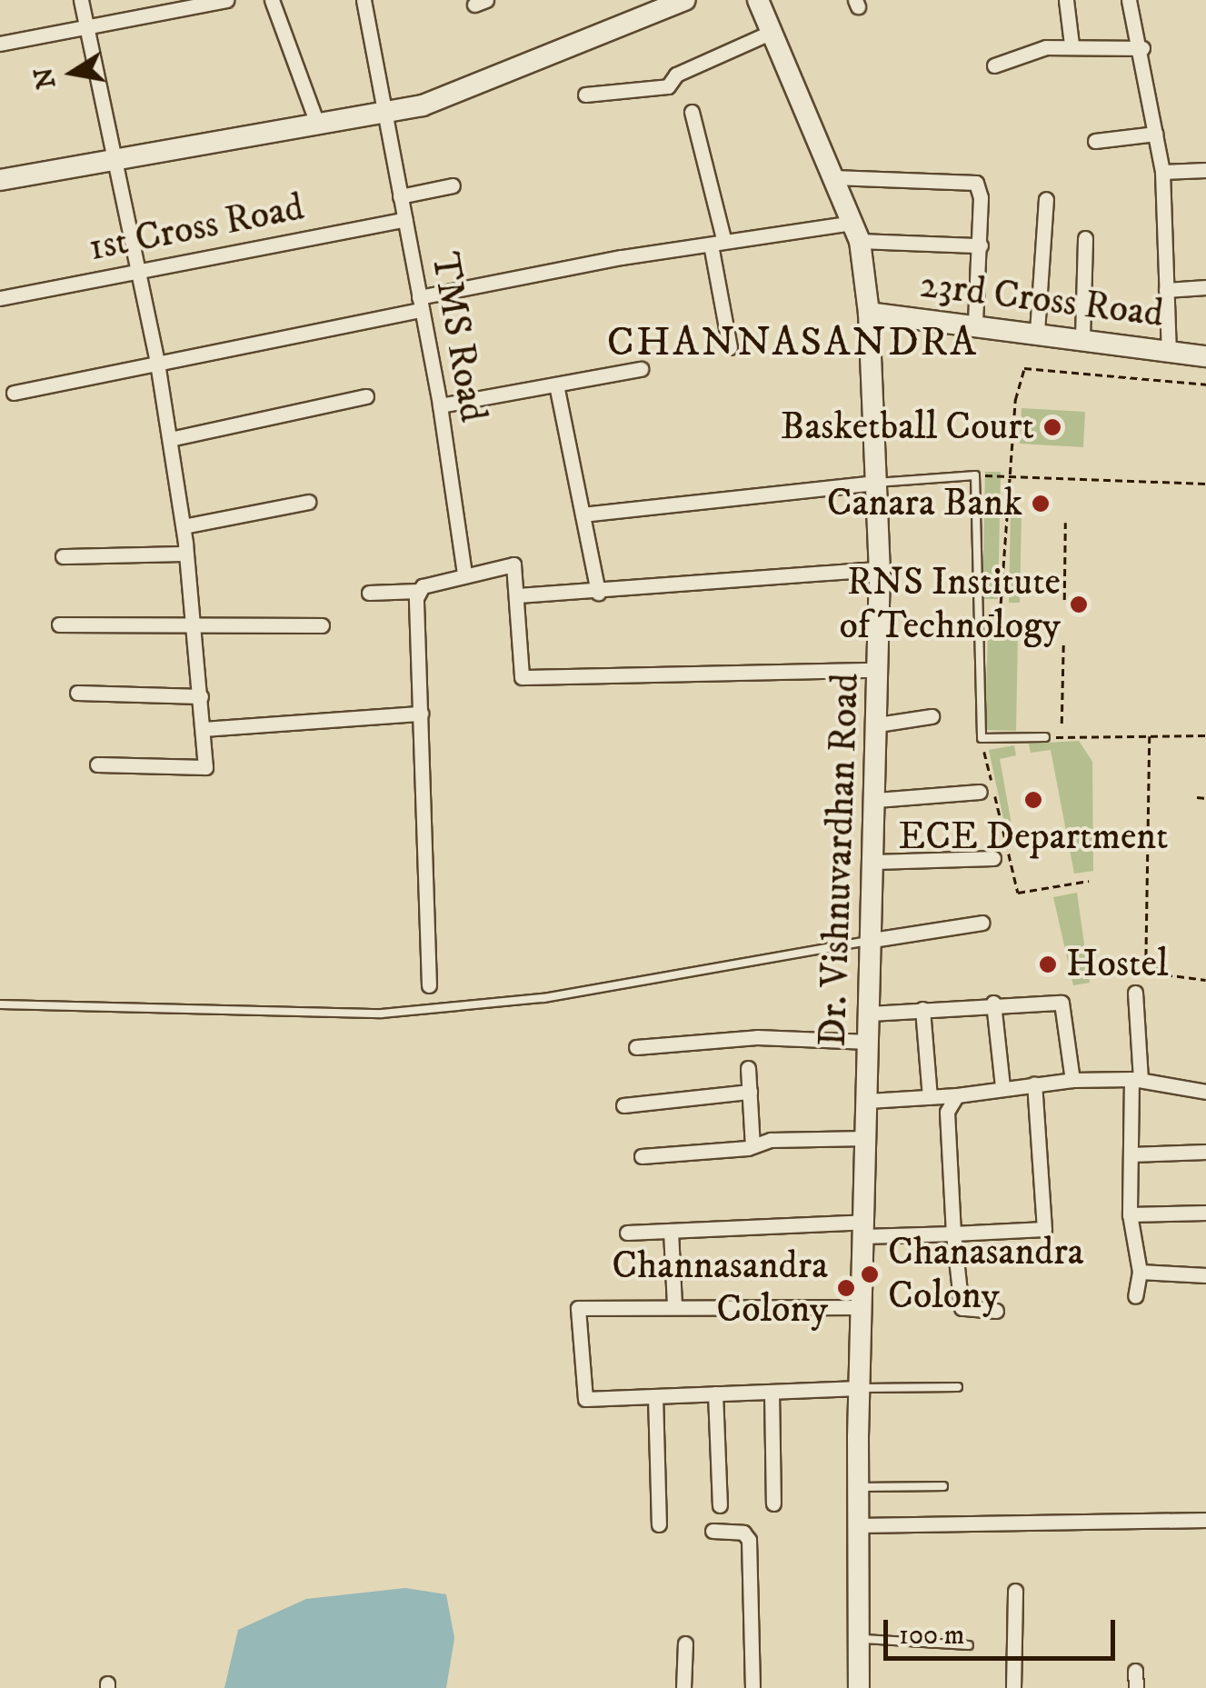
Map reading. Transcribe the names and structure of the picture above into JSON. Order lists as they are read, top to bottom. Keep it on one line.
{"streets":{"main road":["23rd Cross Road","Dr. Vishnuvardhan Road"],"street":["1st Cross Road","TMS Road"]},"crossings":[["1st Cross Road","TMS Road"],["23rd Cross Road","Dr. Vishnuvardhan Road"]],"districts":["CHANNASANDRA"],"places":["Basketball Court","Canara Bank","RNS Institute of Technology","ECE Department","Hostel","Chanasandra Colony","Channasandra Colony"],"scale_bar":"100 m","north":"left"}
